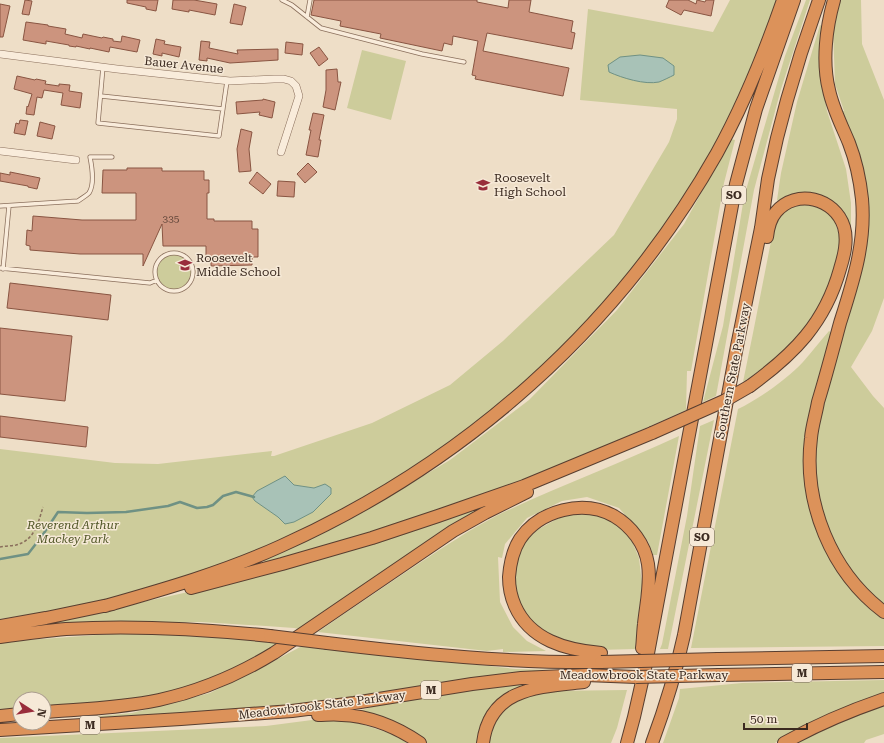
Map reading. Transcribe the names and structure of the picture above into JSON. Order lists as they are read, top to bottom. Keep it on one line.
{"streets":{"highway":["SO","Southern State Parkway","M","Meadowbrook State Parkway"],"street":["Bauer Avenue"]},"parks":["Reverend Arthur Mackey Park"],"places":{"school or university":["Roosevelt High School","Roosevelt Middle School"]},"house_numbers":["335"],"scale_bar":"50 m","north":"right"}
